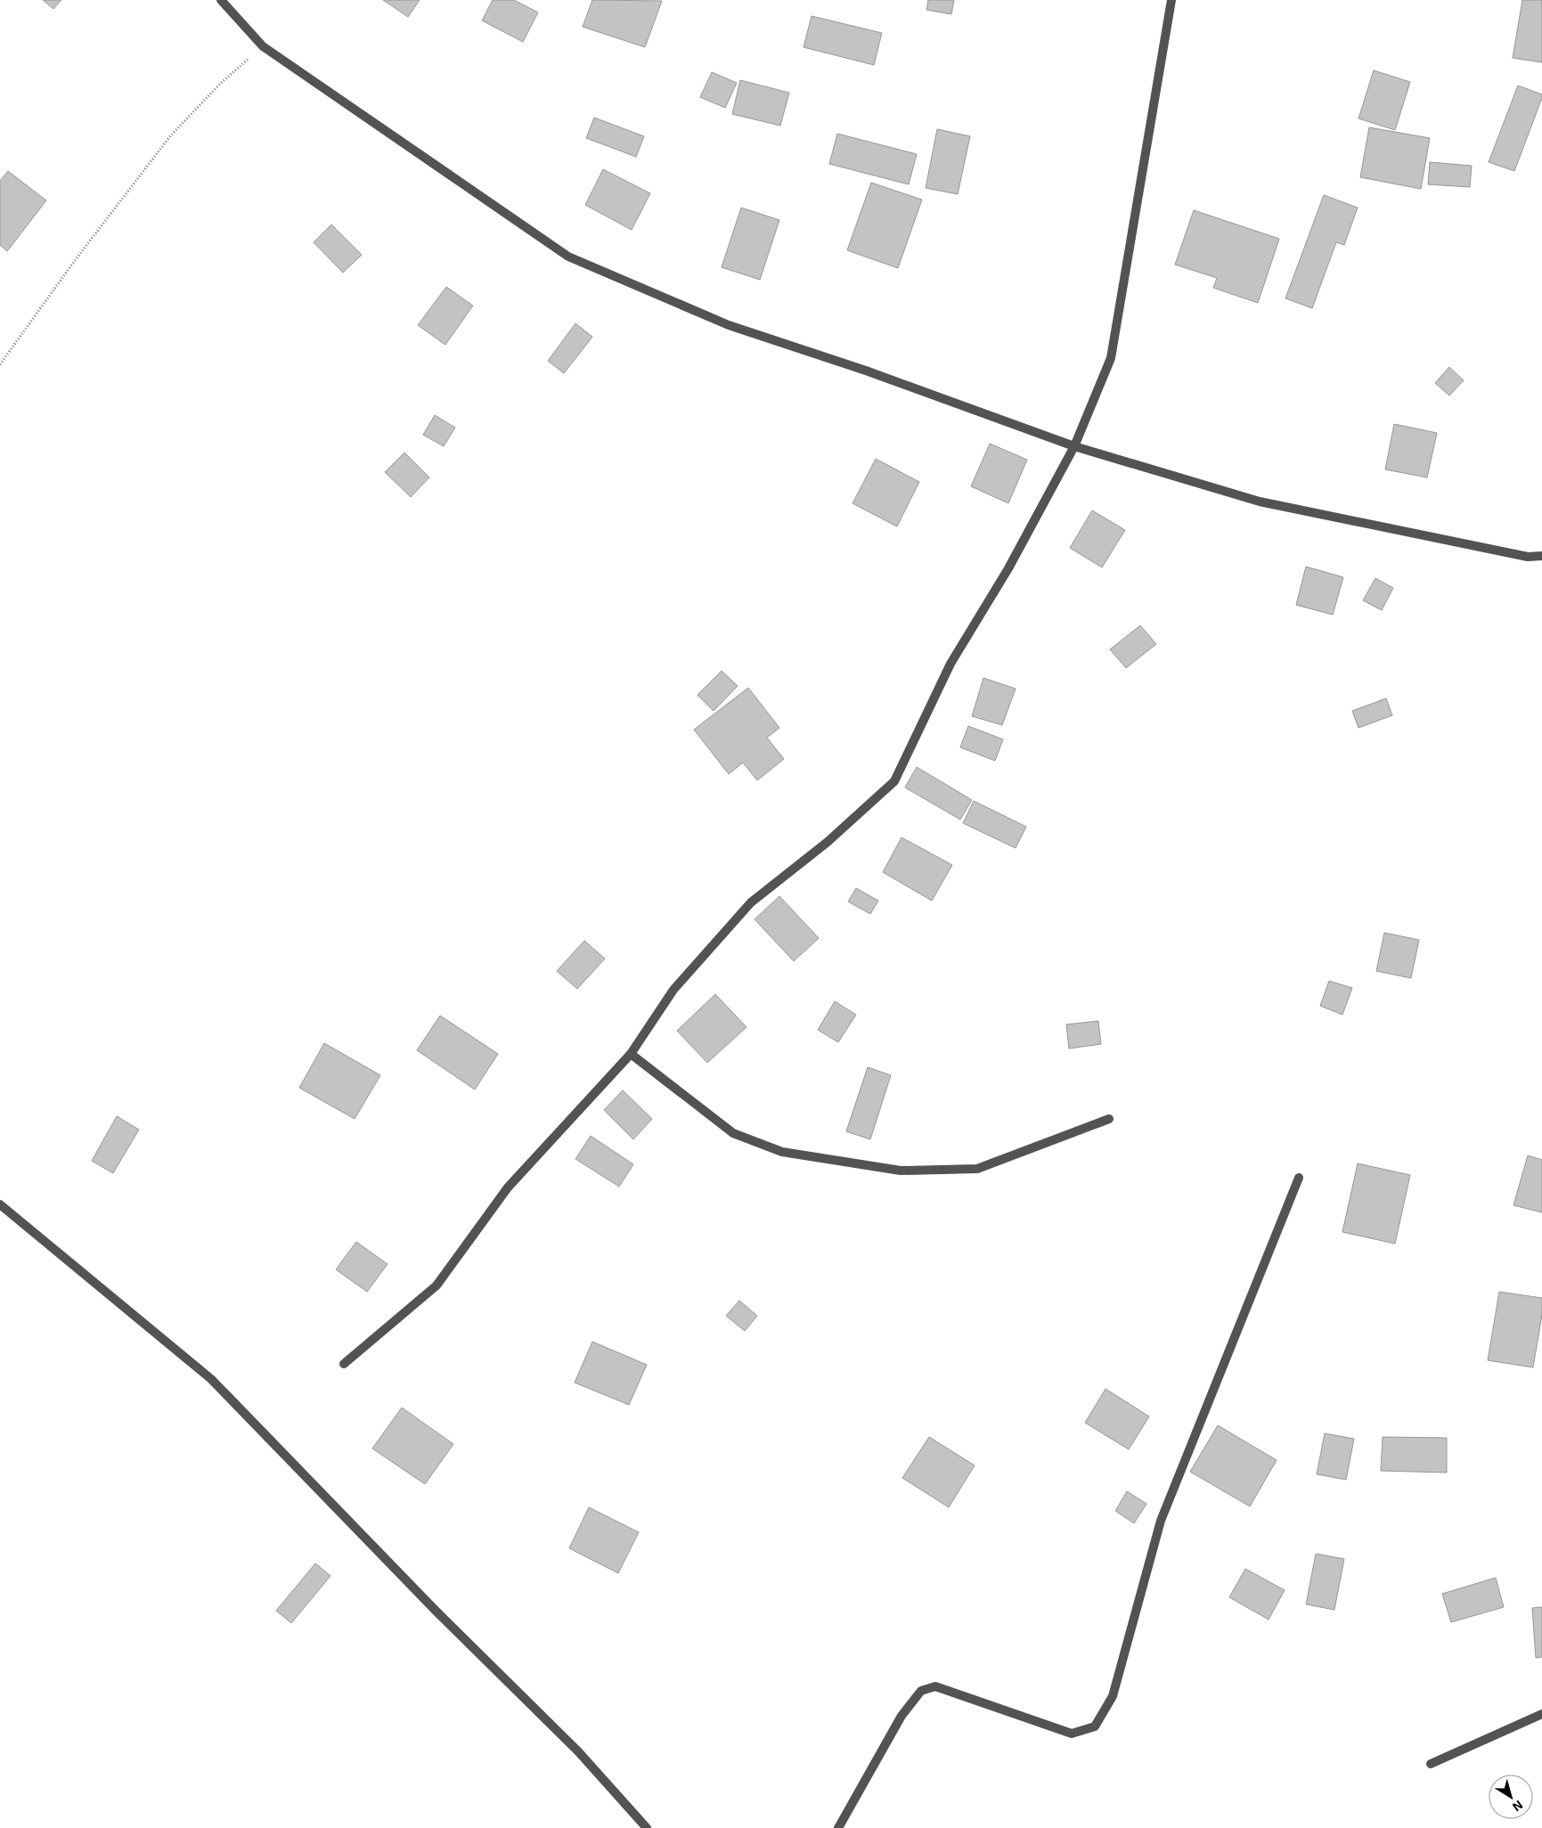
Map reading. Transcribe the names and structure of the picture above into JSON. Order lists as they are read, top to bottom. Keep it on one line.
{"north":"bottom right"}
